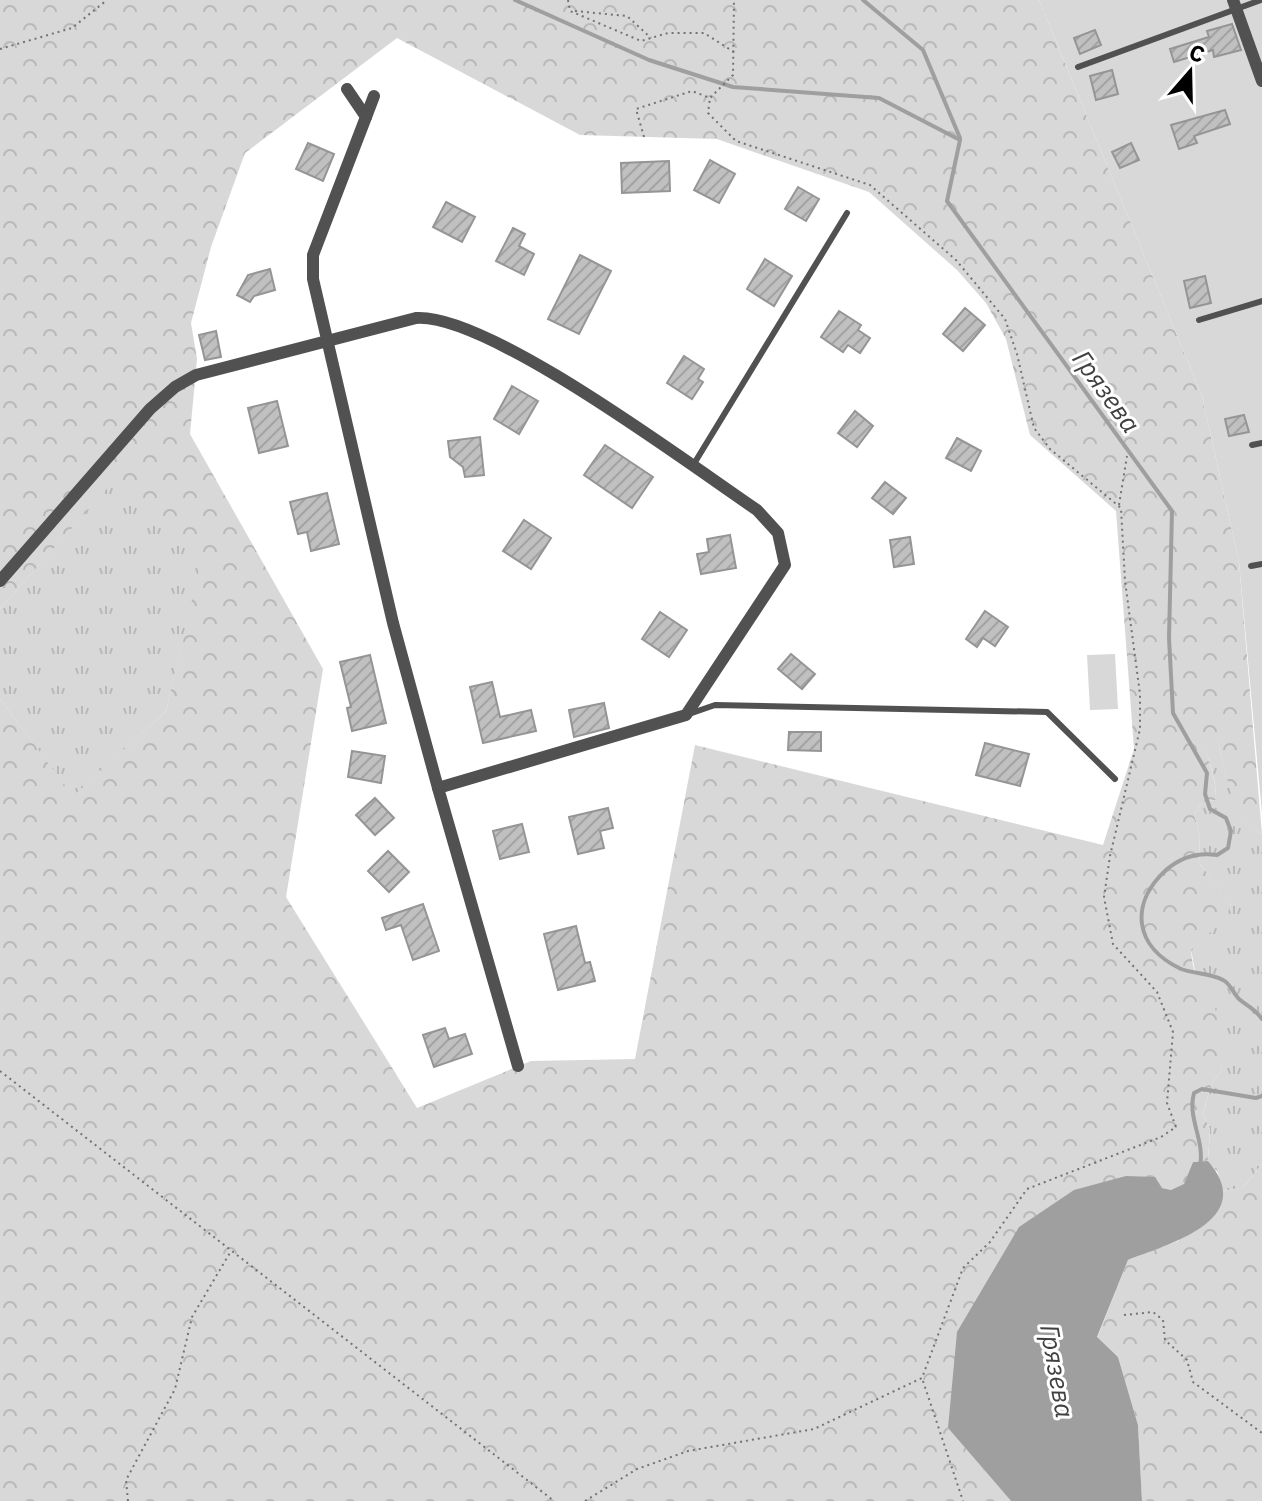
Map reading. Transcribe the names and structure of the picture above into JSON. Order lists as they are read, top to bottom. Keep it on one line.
{"water":["Грязева"],"north":"top"}
